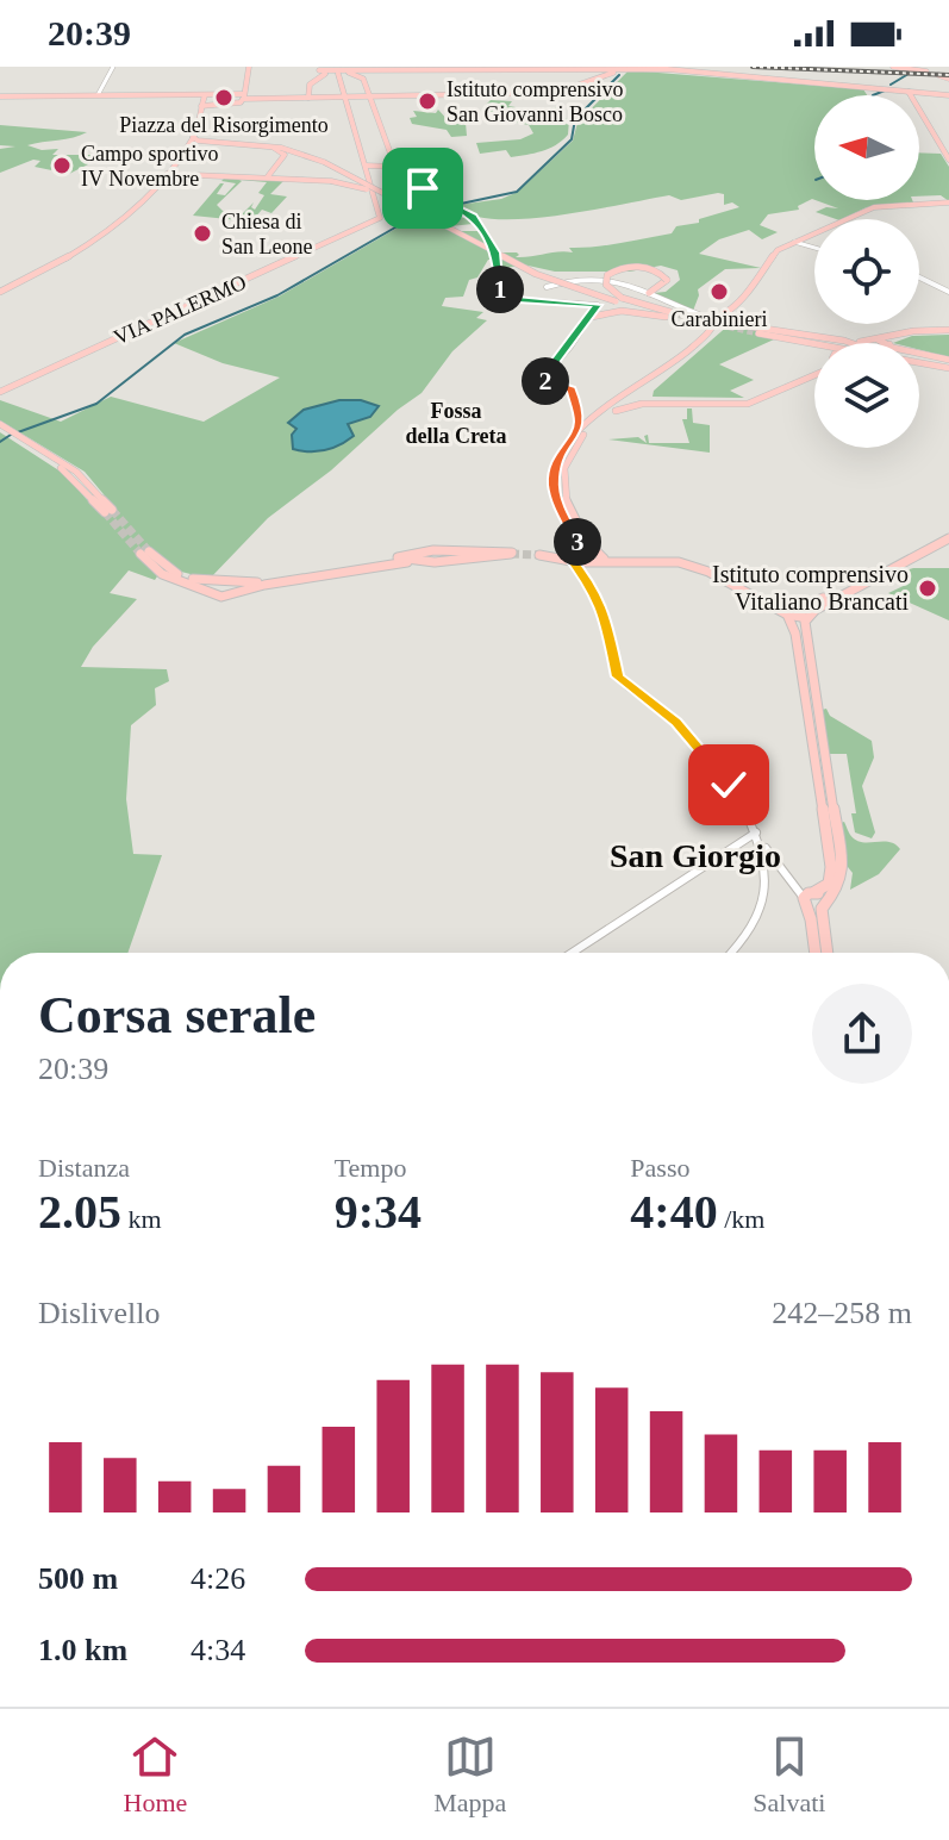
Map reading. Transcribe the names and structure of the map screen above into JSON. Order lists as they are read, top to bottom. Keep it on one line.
{"streets":{"main road":["VIA PALERMO"]},"districts":["Fossa della Creta","San Giorgio"],"places":["Piazza del Risorgimento","Istituto comprensivo San Giovanni Bosco","Campo sportivo IV Novembre","Chiesa di San Leone","Carabinieri","Istituto comprensivo Vitaliano Brancati"],"north":"left","page":{"status":"20:39","pins":["1","2","3"],"heading":["Corsa serale","20:39"],"stats":[["Distanza","2.05 km"],["Tempo","9:34"],["Passo","4:40 /km"]],"chart":["Dislivello","242–258 m"],"list":[{"name":"500 m","note":"4:26"},{"name":"1.0 km","note":"4:34"}],"tabs":["Home","Mappa","Salvati"]}}
